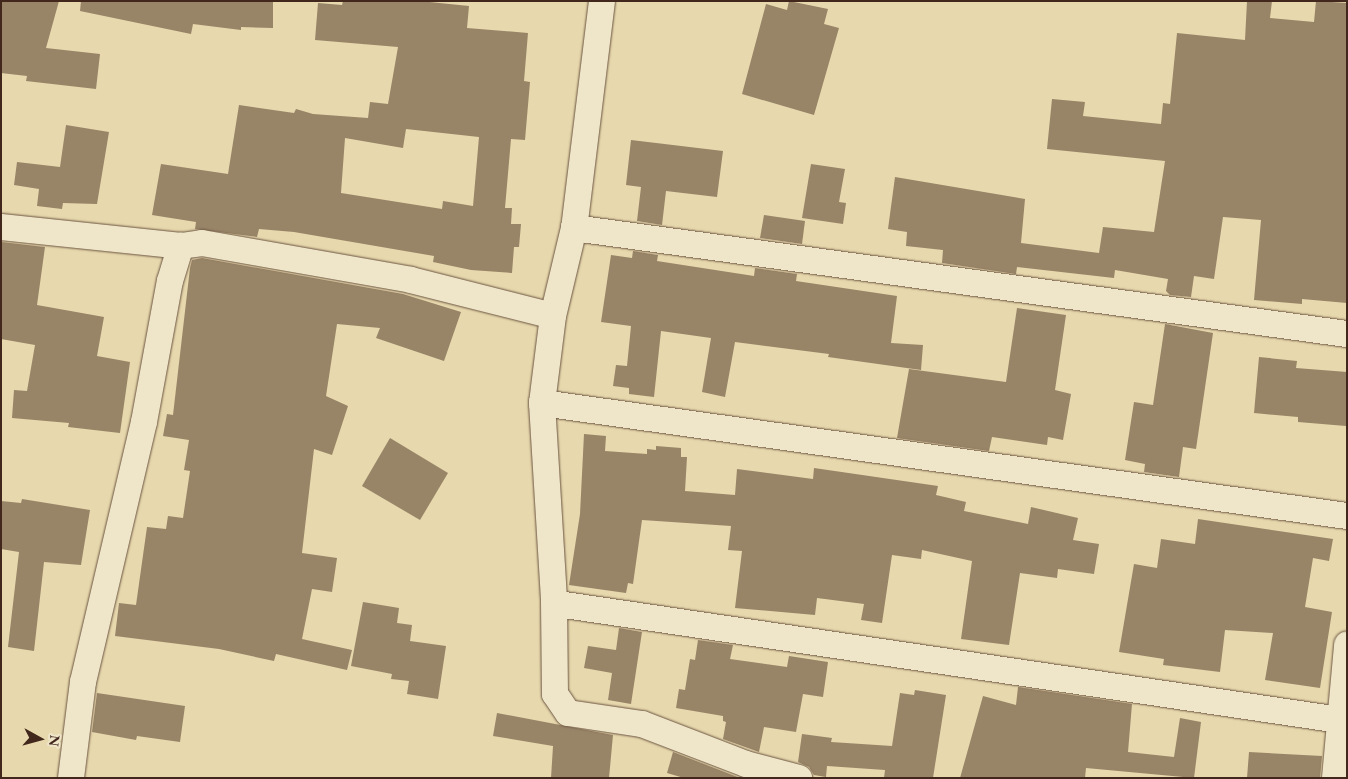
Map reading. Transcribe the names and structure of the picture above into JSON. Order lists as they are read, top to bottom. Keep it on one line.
{"north":"right"}
